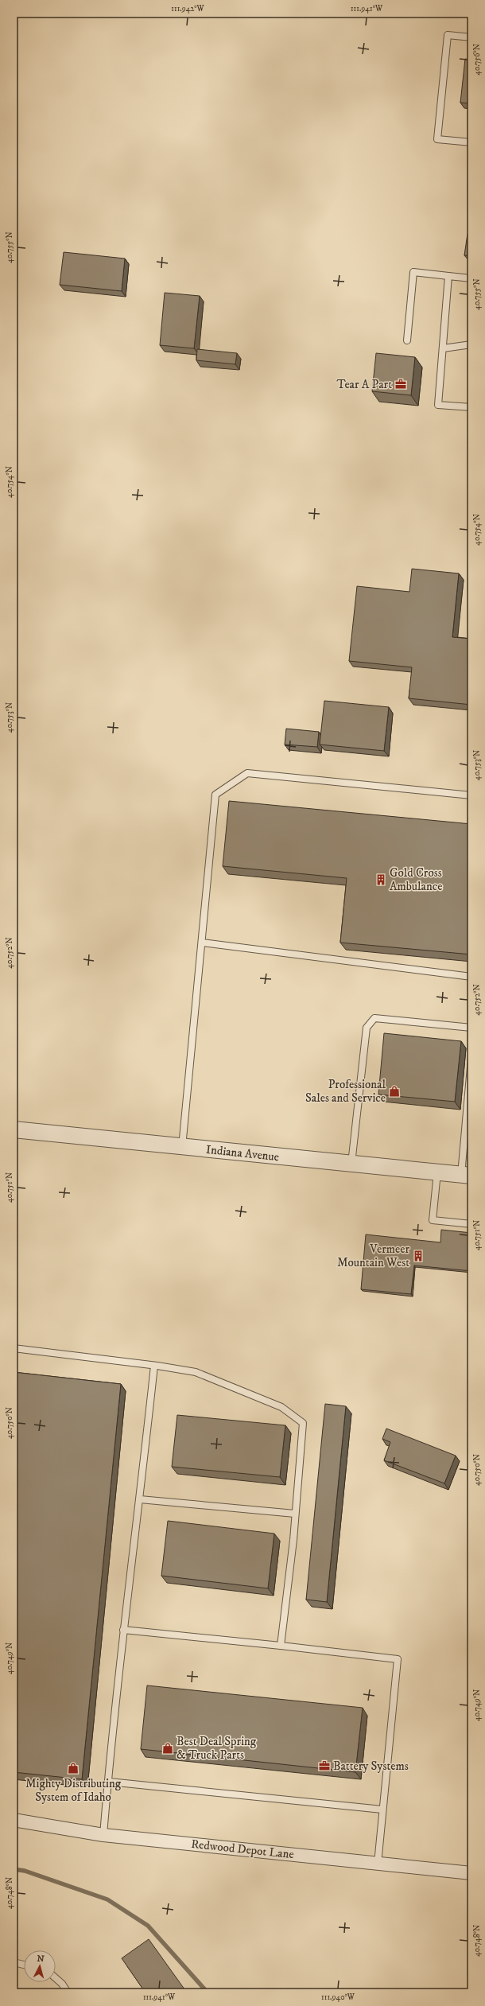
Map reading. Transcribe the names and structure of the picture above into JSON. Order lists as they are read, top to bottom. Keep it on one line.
{"streets":{"street":["Indiana Avenue","Redwood Depot Lane"]},"places":{"office":["Tear A Part","Battery Systems"],"building":["Gold Cross Ambulance","Vermeer Mountain West"],"shop":["Professional Sales and Service","Best Deal Spring & Truck Parts","Mighty Distributing System of Idaho"]},"north":"top","coordinates":["111.942°W","111.941°W","40.756°N","40.755°N","40.754°N","40.753°N","40.752°N","40.751°N","40.750°N","40.749°N","40.748°N","111.940°W"]}
